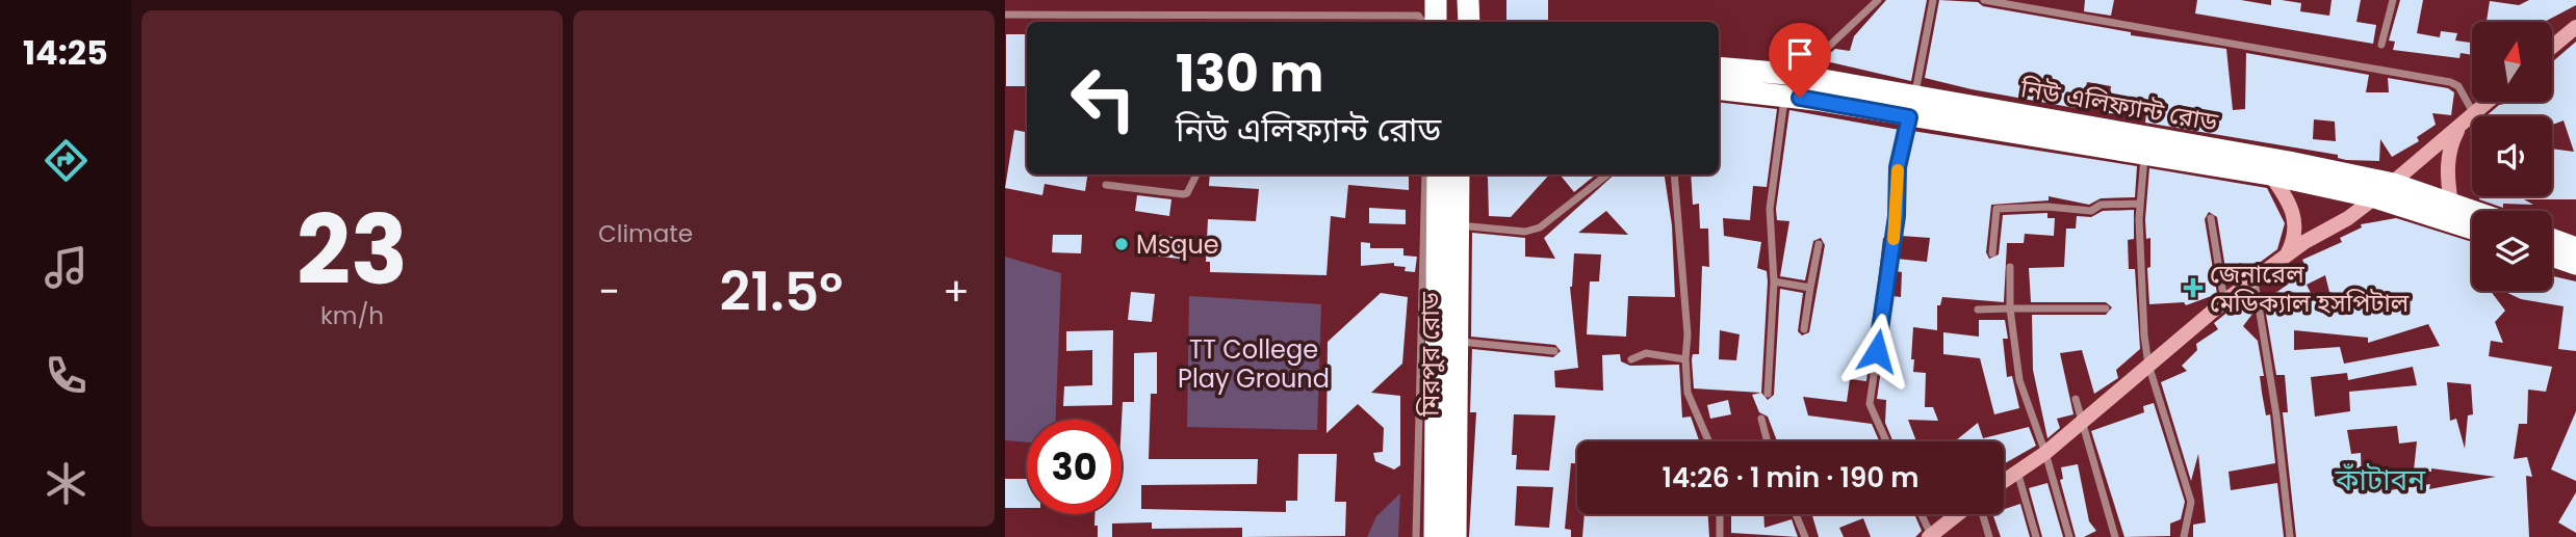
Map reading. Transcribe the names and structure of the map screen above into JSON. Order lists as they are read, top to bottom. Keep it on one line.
{"streets":{"highway":["নিউ এলিফ্যান্ট রোড","মিরপুর রোড"]},"districts":["কাঁটাবন"],"parks":["TT College Play Ground"],"places":{"other":["Msque"],"health":["জেনারেল মেডিক্যাল হসপিটাল"]},"north":"top","page":{"tabs":"14:25","tile":[["23","km/h"],"Climate"],"turn":["130 m","নিউ এলিফ্যান্ট রোড"],"heat":["−","21.5°","+"],"limit":"30","trip":"14:26 · 1 min · 190 m"}}
